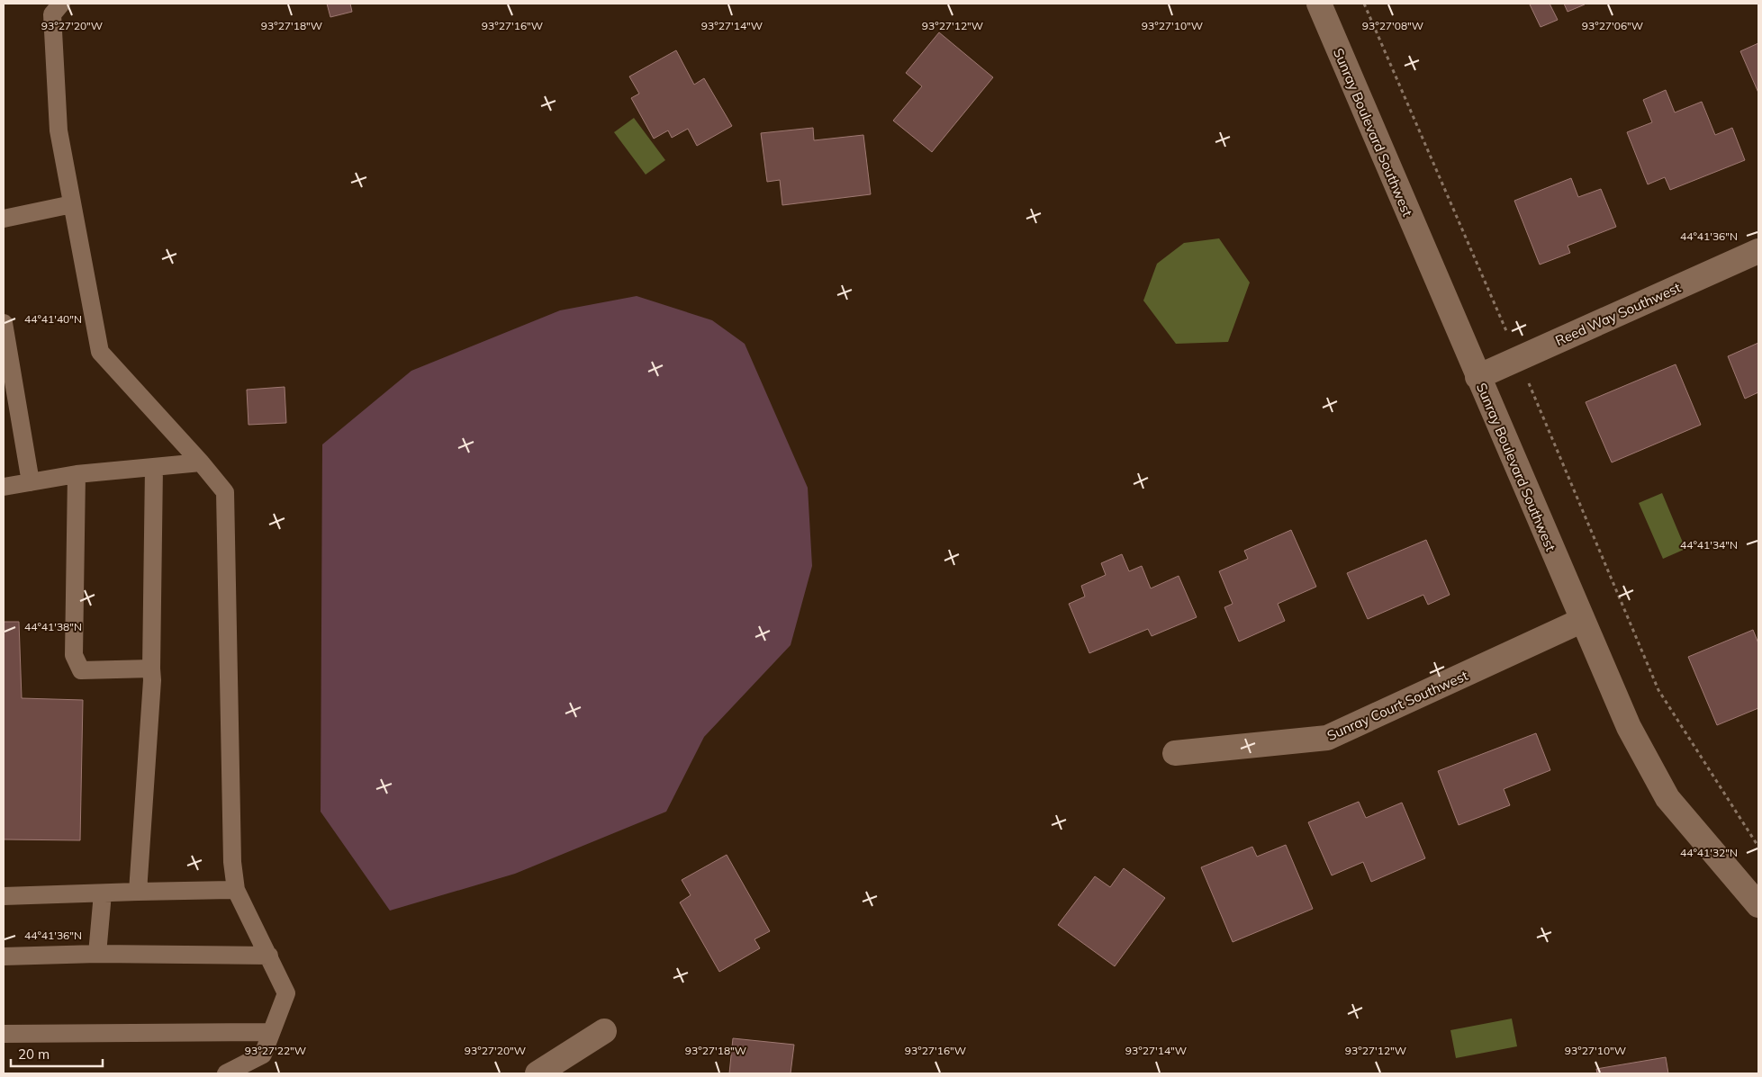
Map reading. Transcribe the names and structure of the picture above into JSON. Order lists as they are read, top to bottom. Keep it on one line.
{"streets":{"street":["Sunray Boulevard Southwest","Reed Way Southwest","Sunray Court Southwest"]},"crossings":[["Sunray Boulevard Southwest","Reed Way Southwest"],["Sunray Boulevard Southwest","Sunray Court Southwest"]],"scale_bar":"20 m","coordinates":["93°27'20\"W","93°27'18\"W","93°27'16\"W","93°27'14\"W","93°27'12\"W","93°27'10\"W","93°27'08\"W","93°27'06\"W","44°41'36\"N","44°41'40\"N","44°41'34\"N","44°41'38\"N","44°41'32\"N","93°27'22\"W"]}
